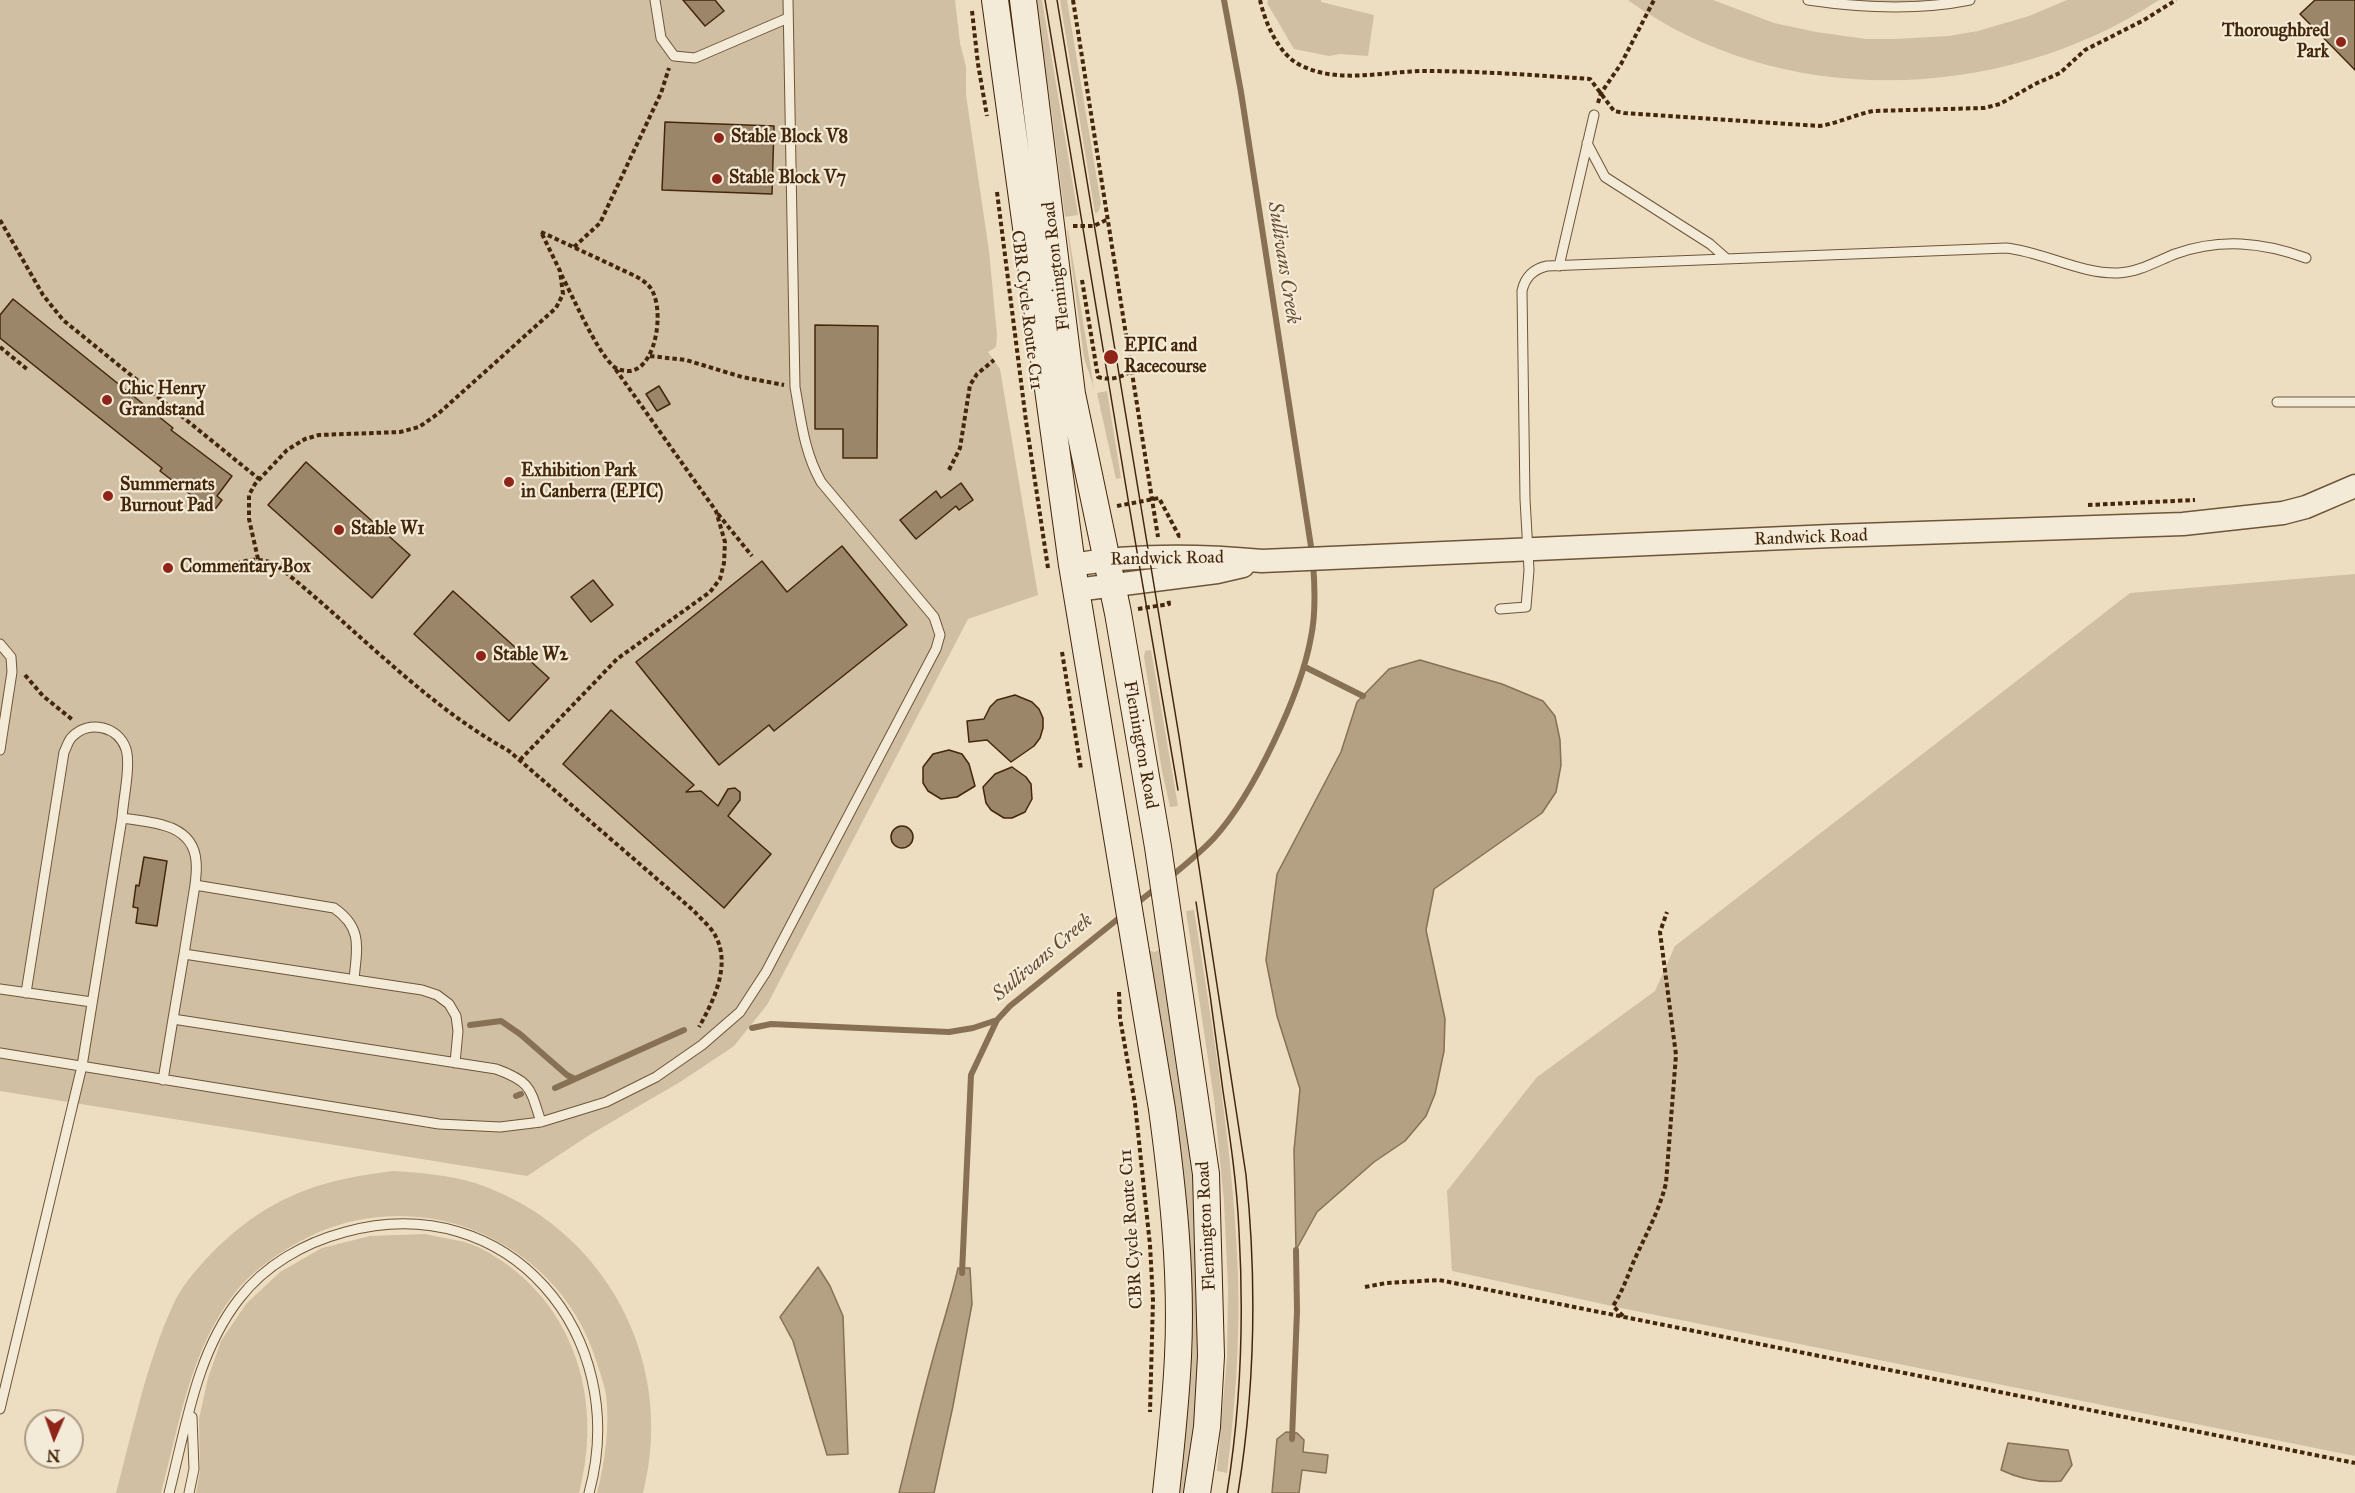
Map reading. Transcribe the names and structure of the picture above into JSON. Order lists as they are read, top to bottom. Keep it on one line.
{"streets":{"main road":["Flemington Road"],"street":["Randwick Road"],"path":["CBR Cycle Route C11"]},"crossings":[["Flemington Road","CBR Cycle Route C11"],["Flemington Road","Randwick Road"],["CBR Cycle Route C11","Randwick Road"]],"water":["Sullivans Creek"],"places":["Thoroughbred Park","Stable Block V8","Stable Block V7","EPIC and Racecourse","Chic Henry Grandstand","Exhibition Park in Canberra (EPIC)","Summernats Burnout Pad","Stable W1","Commentary Box","Stable W2"],"north":"bottom"}
